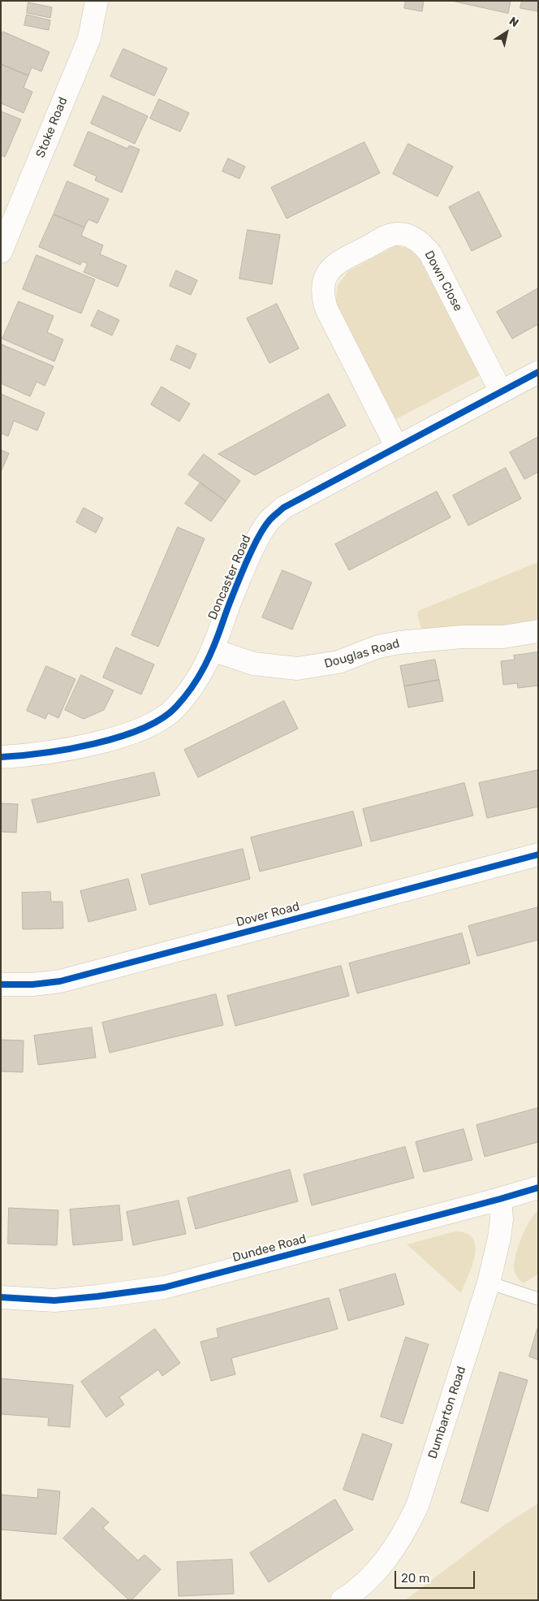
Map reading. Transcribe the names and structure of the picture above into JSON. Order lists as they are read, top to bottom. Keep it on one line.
{"streets":{"street":["Stoke Road","Down Close","Doncaster Road","Douglas Road","Dover Road","Dundee Road","Dumbarton Road"]},"crossings":[["Down Close","Doncaster Road"],["Doncaster Road","Douglas Road"],["Dundee Road","Dumbarton Road"]],"scale_bar":"20 m","north":"top right"}
